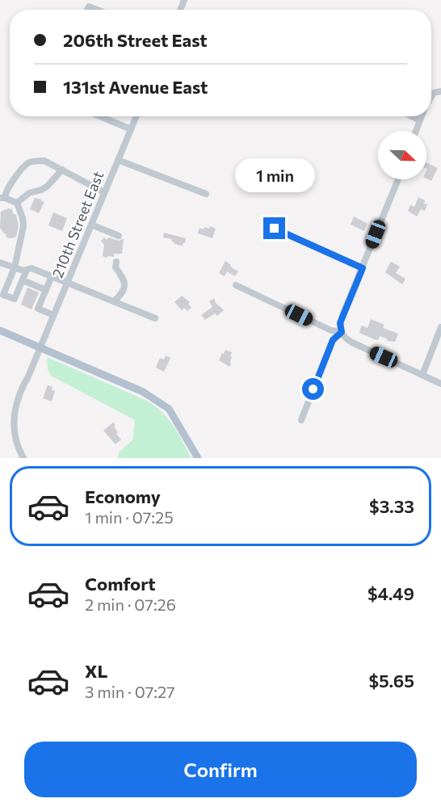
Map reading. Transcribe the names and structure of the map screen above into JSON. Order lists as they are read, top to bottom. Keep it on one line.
{"streets":{"street":["210th Street East"]},"north":"right","page":{"banner":["206th Street East","131st Avenue East"],"bubble":"1 min","list":[{"name":"Economy","note":"1 min · 07:25","value":"$3.33"},{"name":"Comfort","note":"2 min · 07:26","value":"$4.49"},{"name":"XL","note":"3 min · 07:27","value":"$5.65"}],"buttons":"Confirm"}}
